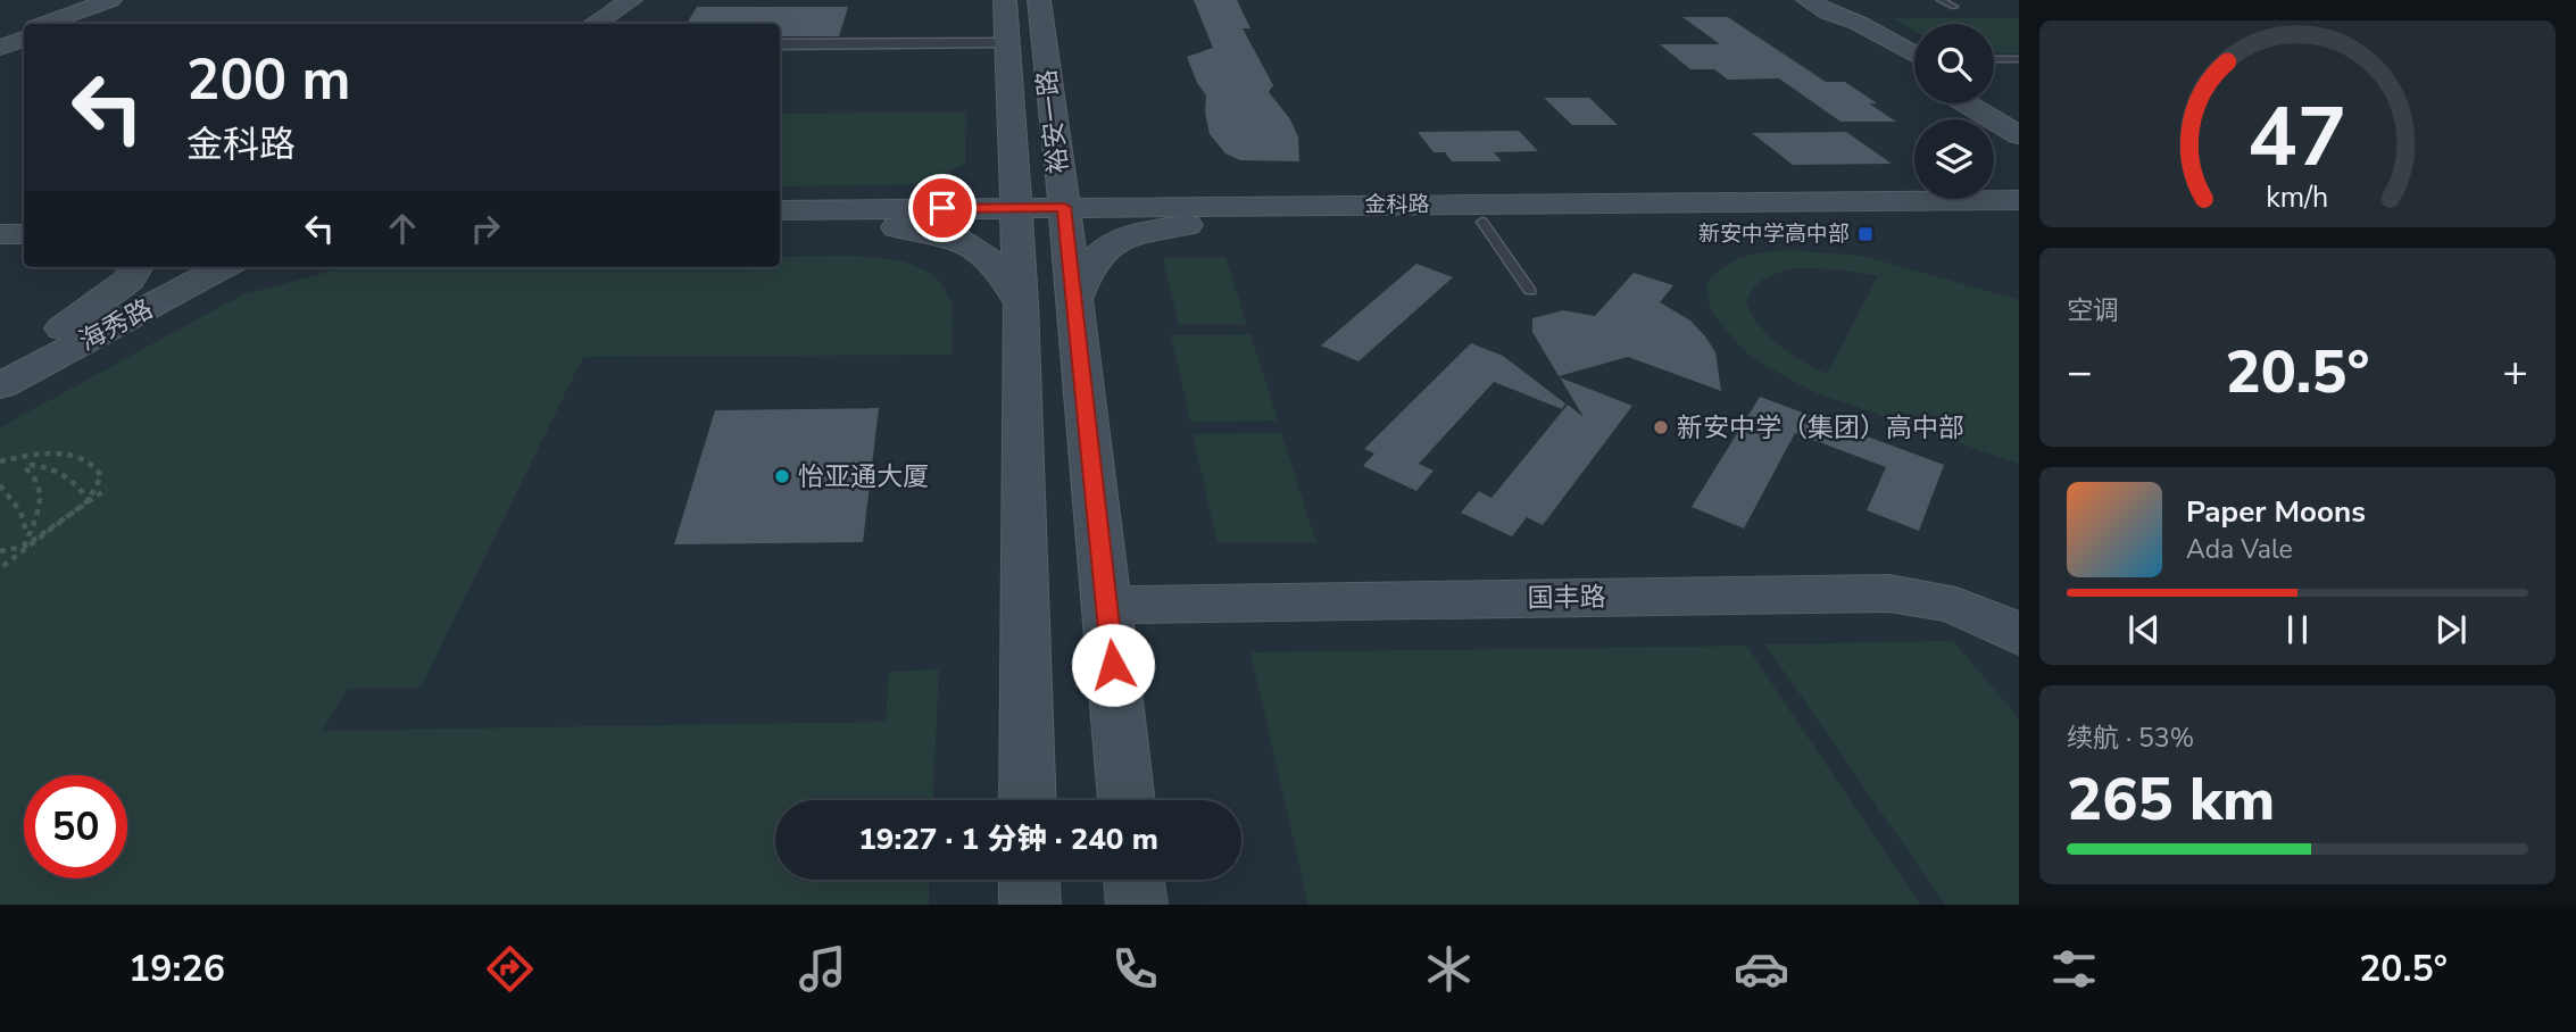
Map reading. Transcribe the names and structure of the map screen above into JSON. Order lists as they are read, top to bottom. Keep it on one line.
{"streets":{"main road":["裕安一路","金科路","海秀路","国丰路"]},"crossings":[["裕安一路","金科路"],["裕安一路","国丰路"]],"places":{"transit":["新安中学高中部"],"other":["新安中学（集团）高中部","怡亚通大厦"]},"page":{"turn":["200 m","金科路"],"tile":["空调",["续航 · 53%","265 km"]],"heat":["−","20.5°","+"],"song":["Paper Moons","Ada Vale"],"limit":"50","trip":"19:27 · 1 分钟 · 240 m","tabs":["19:26","20.5°"],"gauge":["47","km/h"]}}
